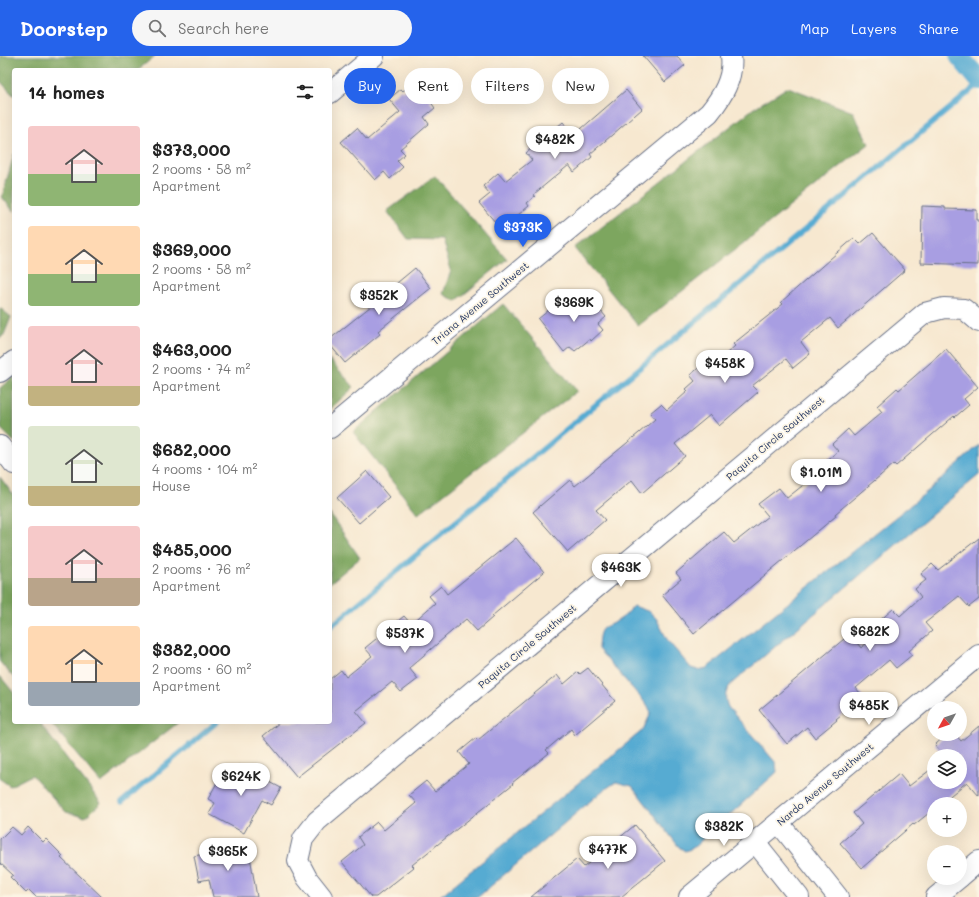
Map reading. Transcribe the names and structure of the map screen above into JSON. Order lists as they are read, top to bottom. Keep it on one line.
{"streets":{"street":["Triana Avenue Southwest","Paquita Circle Southwest","Nardo Avenue Southwest"]},"north":"bottom left","page":{"header":"Doorstep","search":"Search here","nav":["Map","Layers","Share"],"chip":["Buy","Rent","Filters","New"],"heading":"14 homes","list":[{"name":"$373,000","note":"2 rooms · 58 m² · Apartment"},{"name":"$369,000","note":"2 rooms · 58 m² · Apartment"},{"name":"$463,000","note":"2 rooms · 74 m² · Apartment"},{"name":"$682,000","note":"4 rooms · 104 m² · House"},{"name":"$485,000","note":"2 rooms · 76 m² · Apartment"},{"name":"$382,000","note":"2 rooms · 60 m² · Apartment"}],"price":["$482K","$373K","$352K","$369K","$458K","$1.01M","$463K","$682K","$537K","$485K","$624K","$382K","$477K","$365K"],"map_buttons":["+","−"]}}
